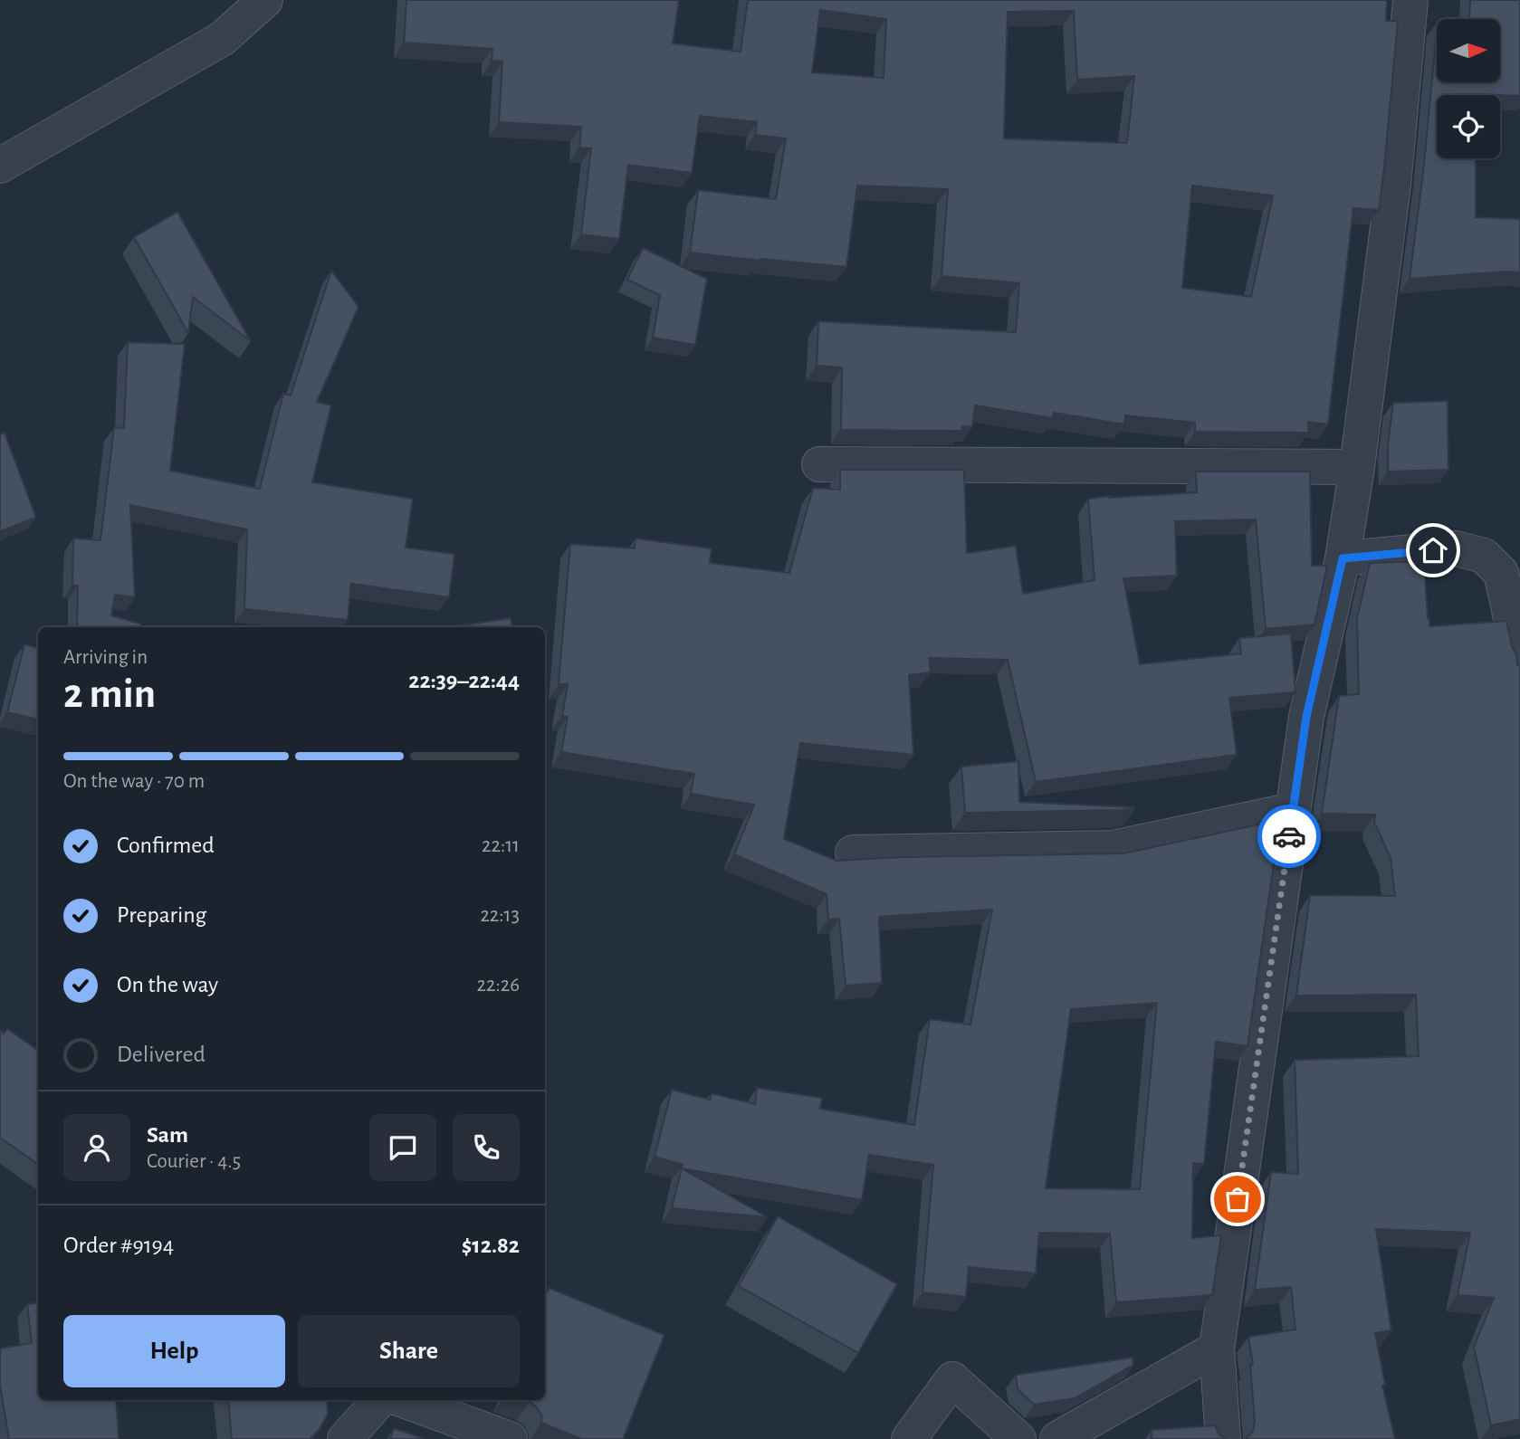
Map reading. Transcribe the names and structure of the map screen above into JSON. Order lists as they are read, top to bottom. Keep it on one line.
{"north":"right","page":{"heading":["2 min","Arriving in","22:39–22:44"],"panel":["Sam","Courier · 4.5","Order #9194","$12.82"],"bar":"On the way · 70 m","list":[["Confirmed","22:11"],["Preparing","22:13"],["On the way","22:26"],"Delivered"],"buttons":["Help","Share"]}}
